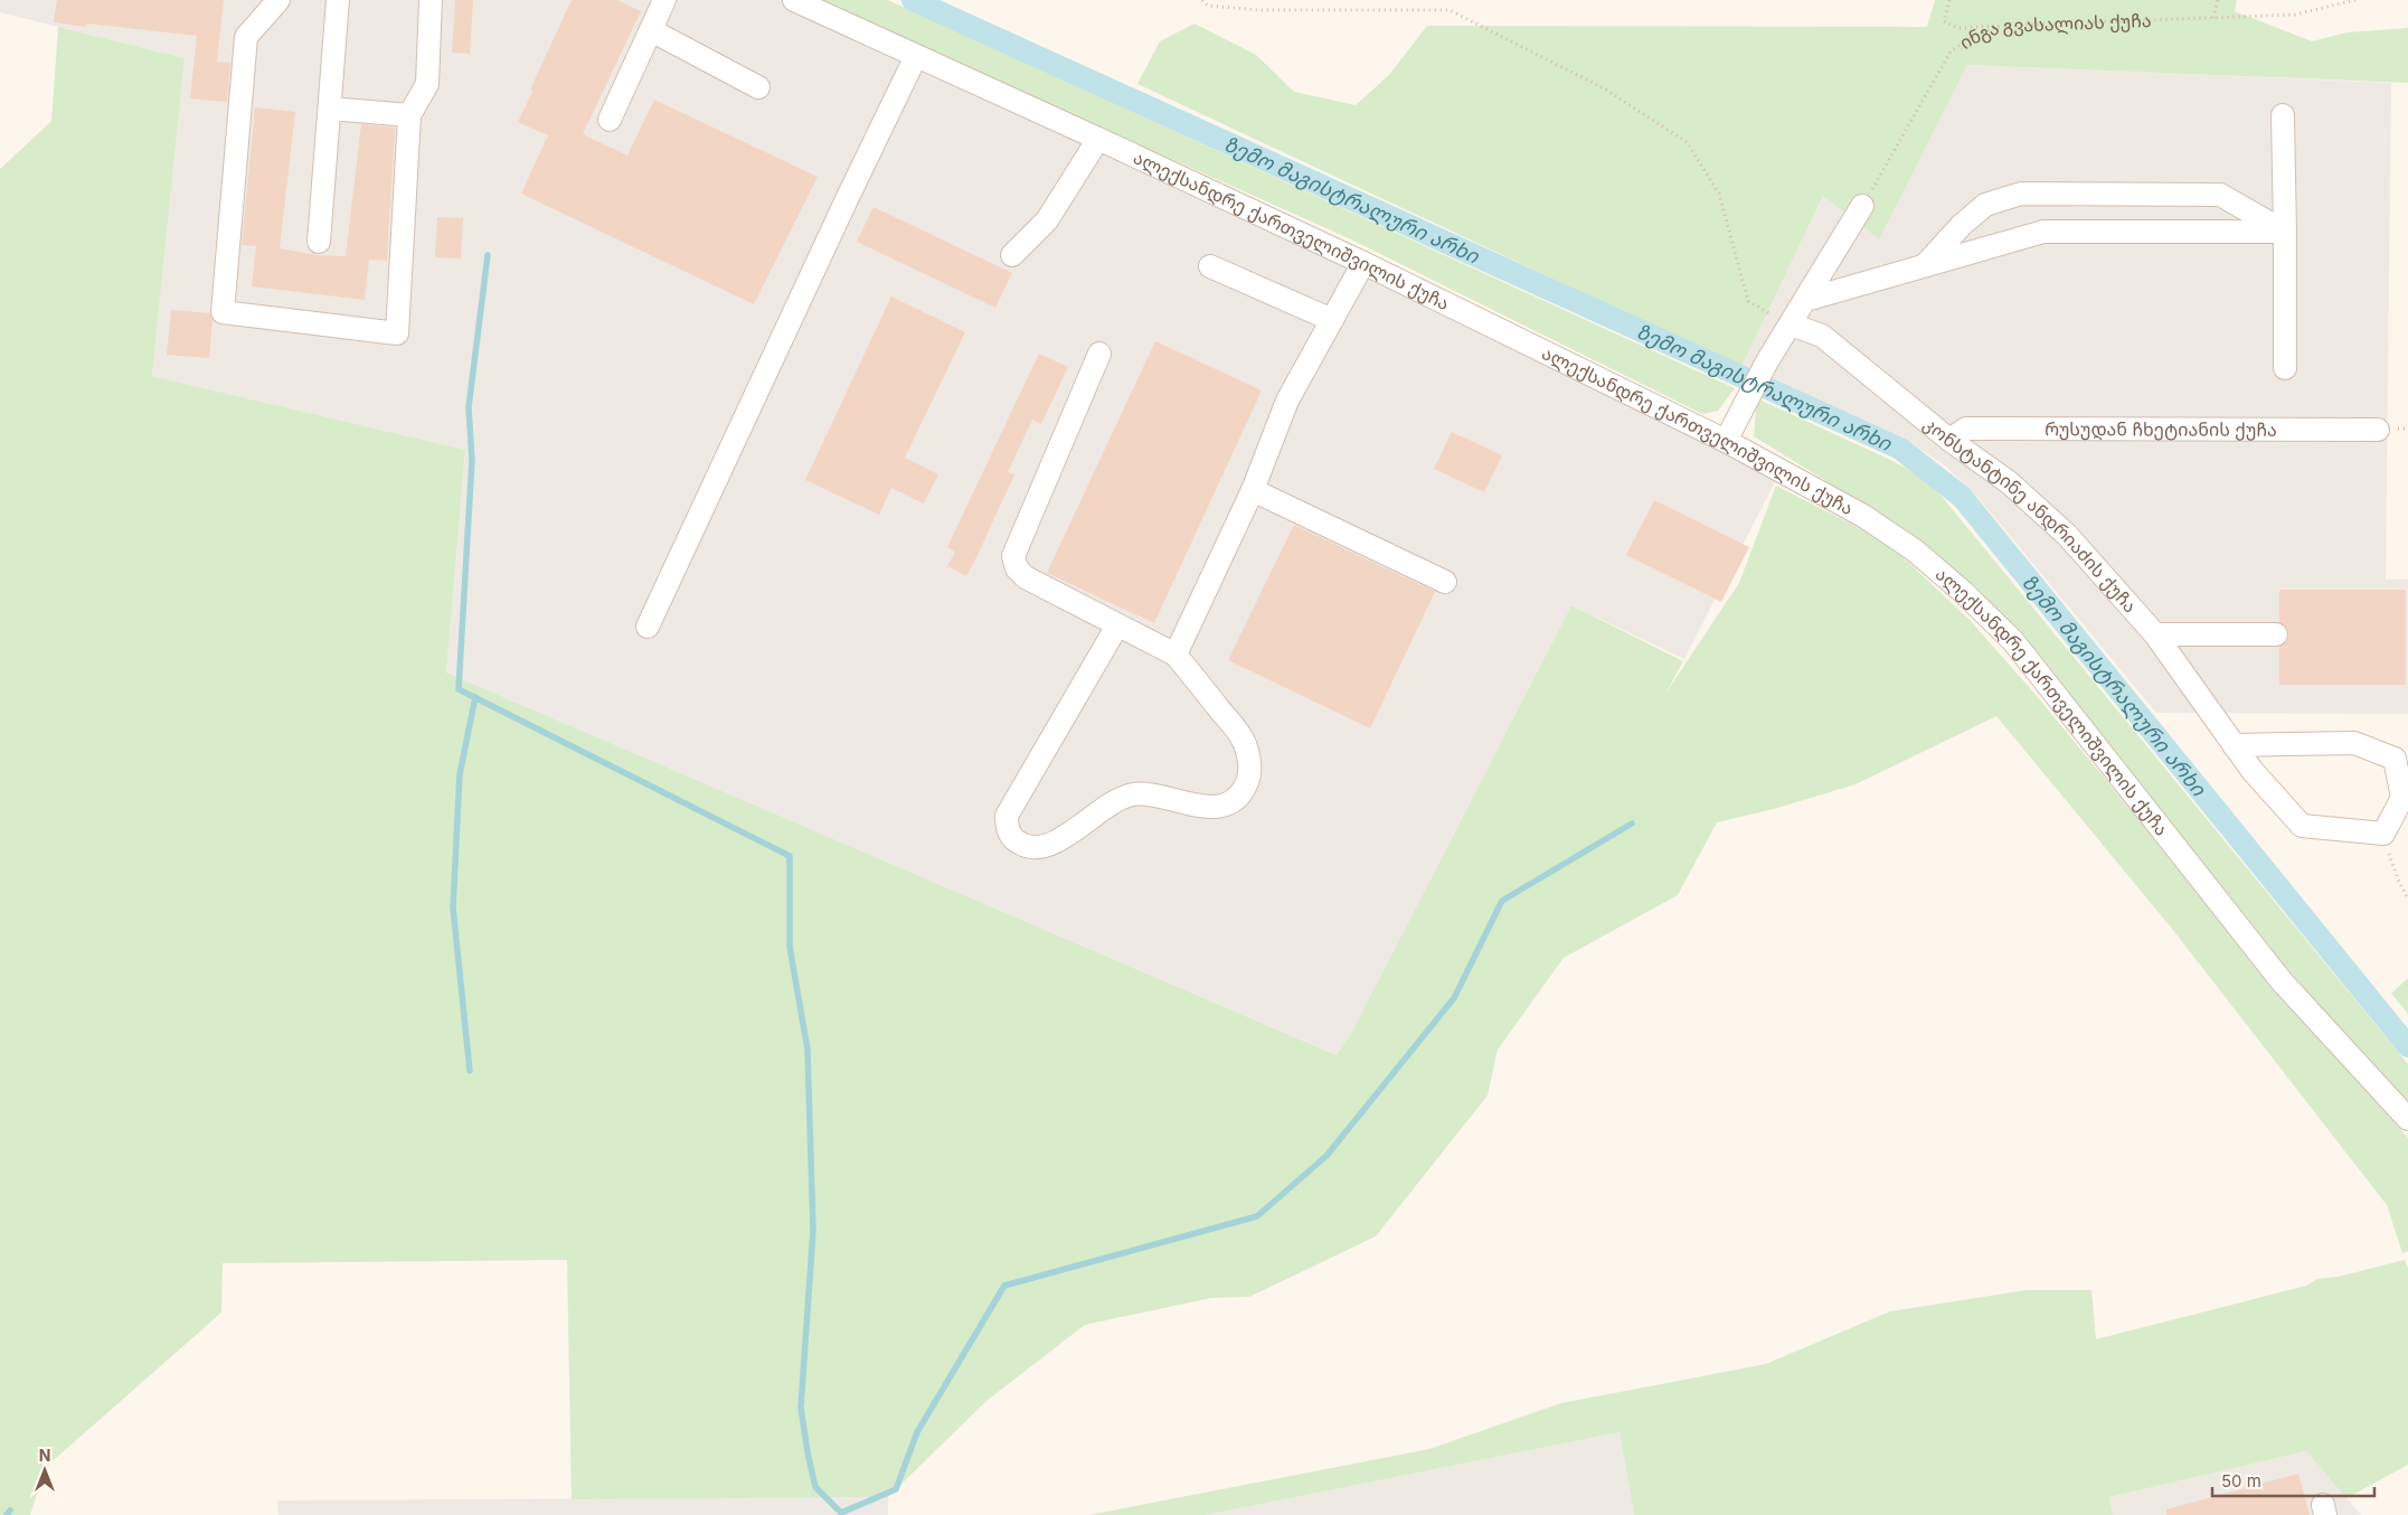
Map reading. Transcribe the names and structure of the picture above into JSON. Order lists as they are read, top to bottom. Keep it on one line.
{"streets":{"street":["ალექსანდრე ქართველიშვილის ქუჩა","რუსუდან ჩხეტიანის ქუჩა","კონსტანტინე ანდრიაძის ქუჩა"],"path":["ინგა გვასალიას ქუჩა"]},"crossings":[["რუსუდან ჩხეტიანის ქუჩა","კონსტანტინე ანდრიაძის ქუჩა"]],"water":["ზემო მაგისტრალური არხი"],"scale_bar":"50 m","north":"top"}
